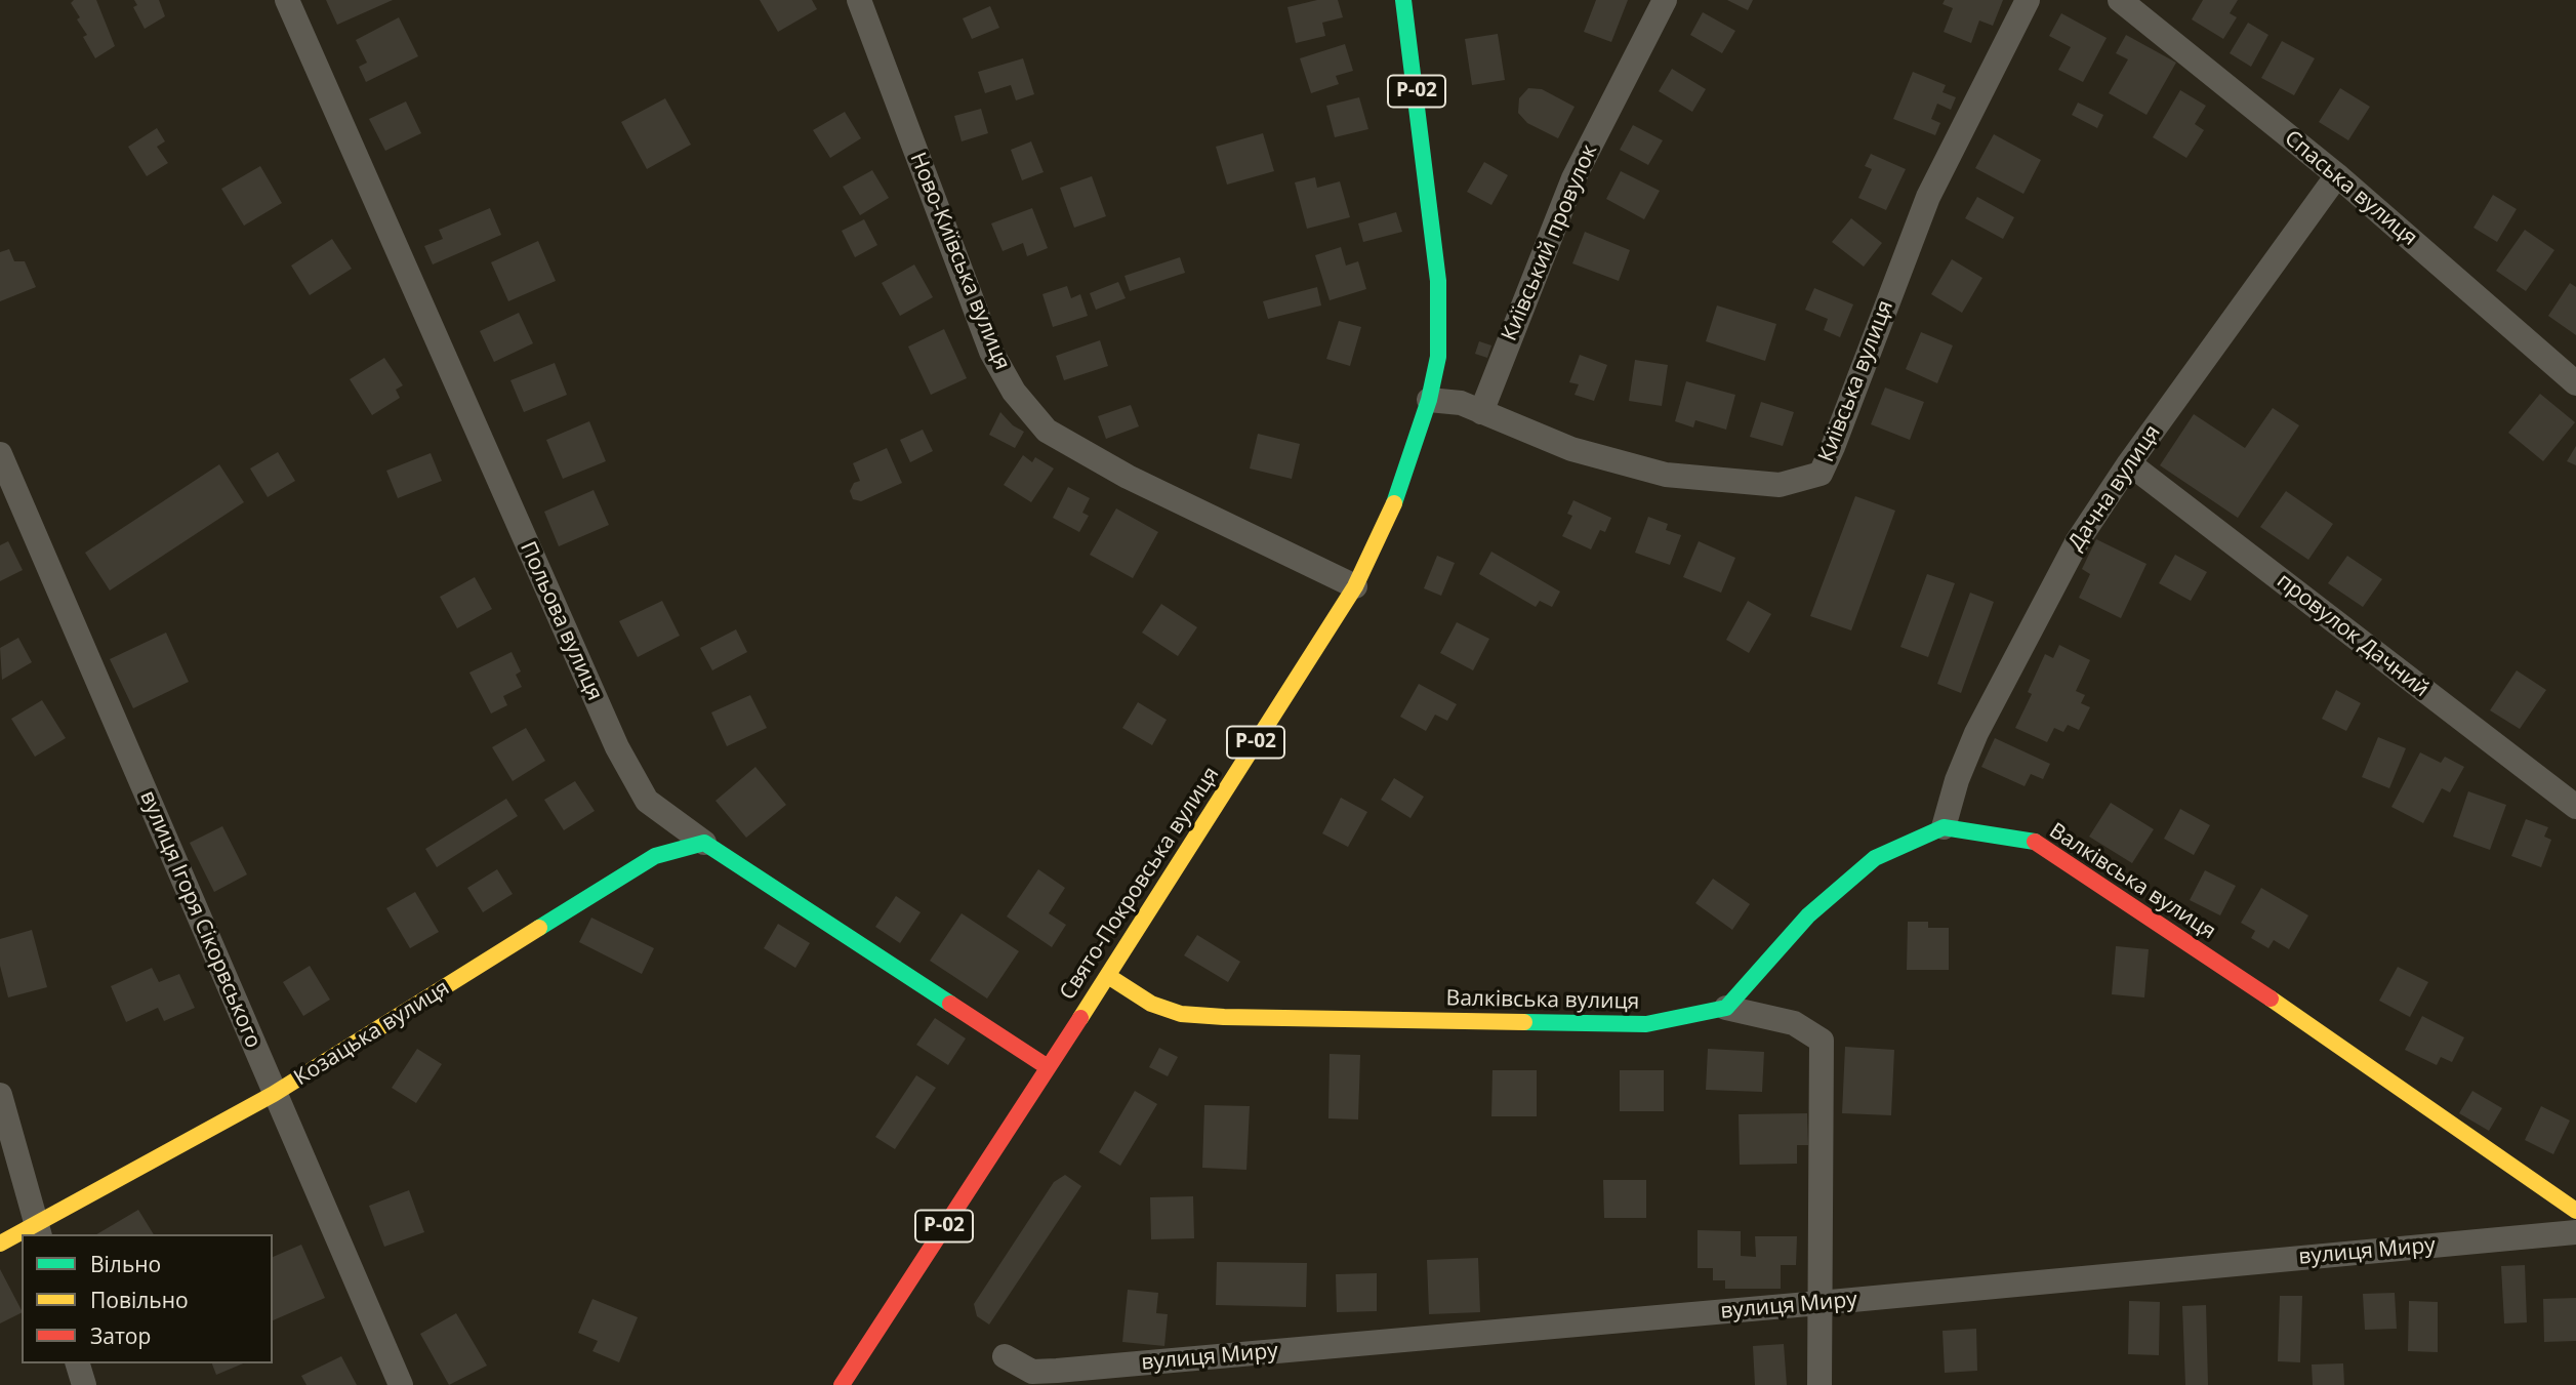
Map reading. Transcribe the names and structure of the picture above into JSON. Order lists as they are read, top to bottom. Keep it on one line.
{"streets":{"street":["Р-02","Спаська вулиця","Київський провулок","Ново-Київська вулиця","Київська вулиця","Дачна вулиця","Польова вулиця","провулок Дачний","Валківська вулиця","Свято-Покровська вулиця","вулиця Ігоря Сікорвського","Козацька вулиця","вулиця Миру"]},"crossings":[["Спаська вулиця","Дачна вулиця"],["Київський провулок","Київська вулиця"],["Ново-Київська вулиця","Свято-Покровська вулиця"],["Київська вулиця","Свято-Покровська вулиця"],["Дачна вулиця","провулок Дачний"],["Дачна вулиця","Валківська вулиця"],["Польова вулиця","Свято-Покровська вулиця"],["Польова вулиця","Козацька вулиця"],["Валківська вулиця","Свято-Покровська вулиця"],["вулиця Ігоря Сікорвського","Козацька вулиця"]],"legend":["Вільно","Повільно","Затор"]}
